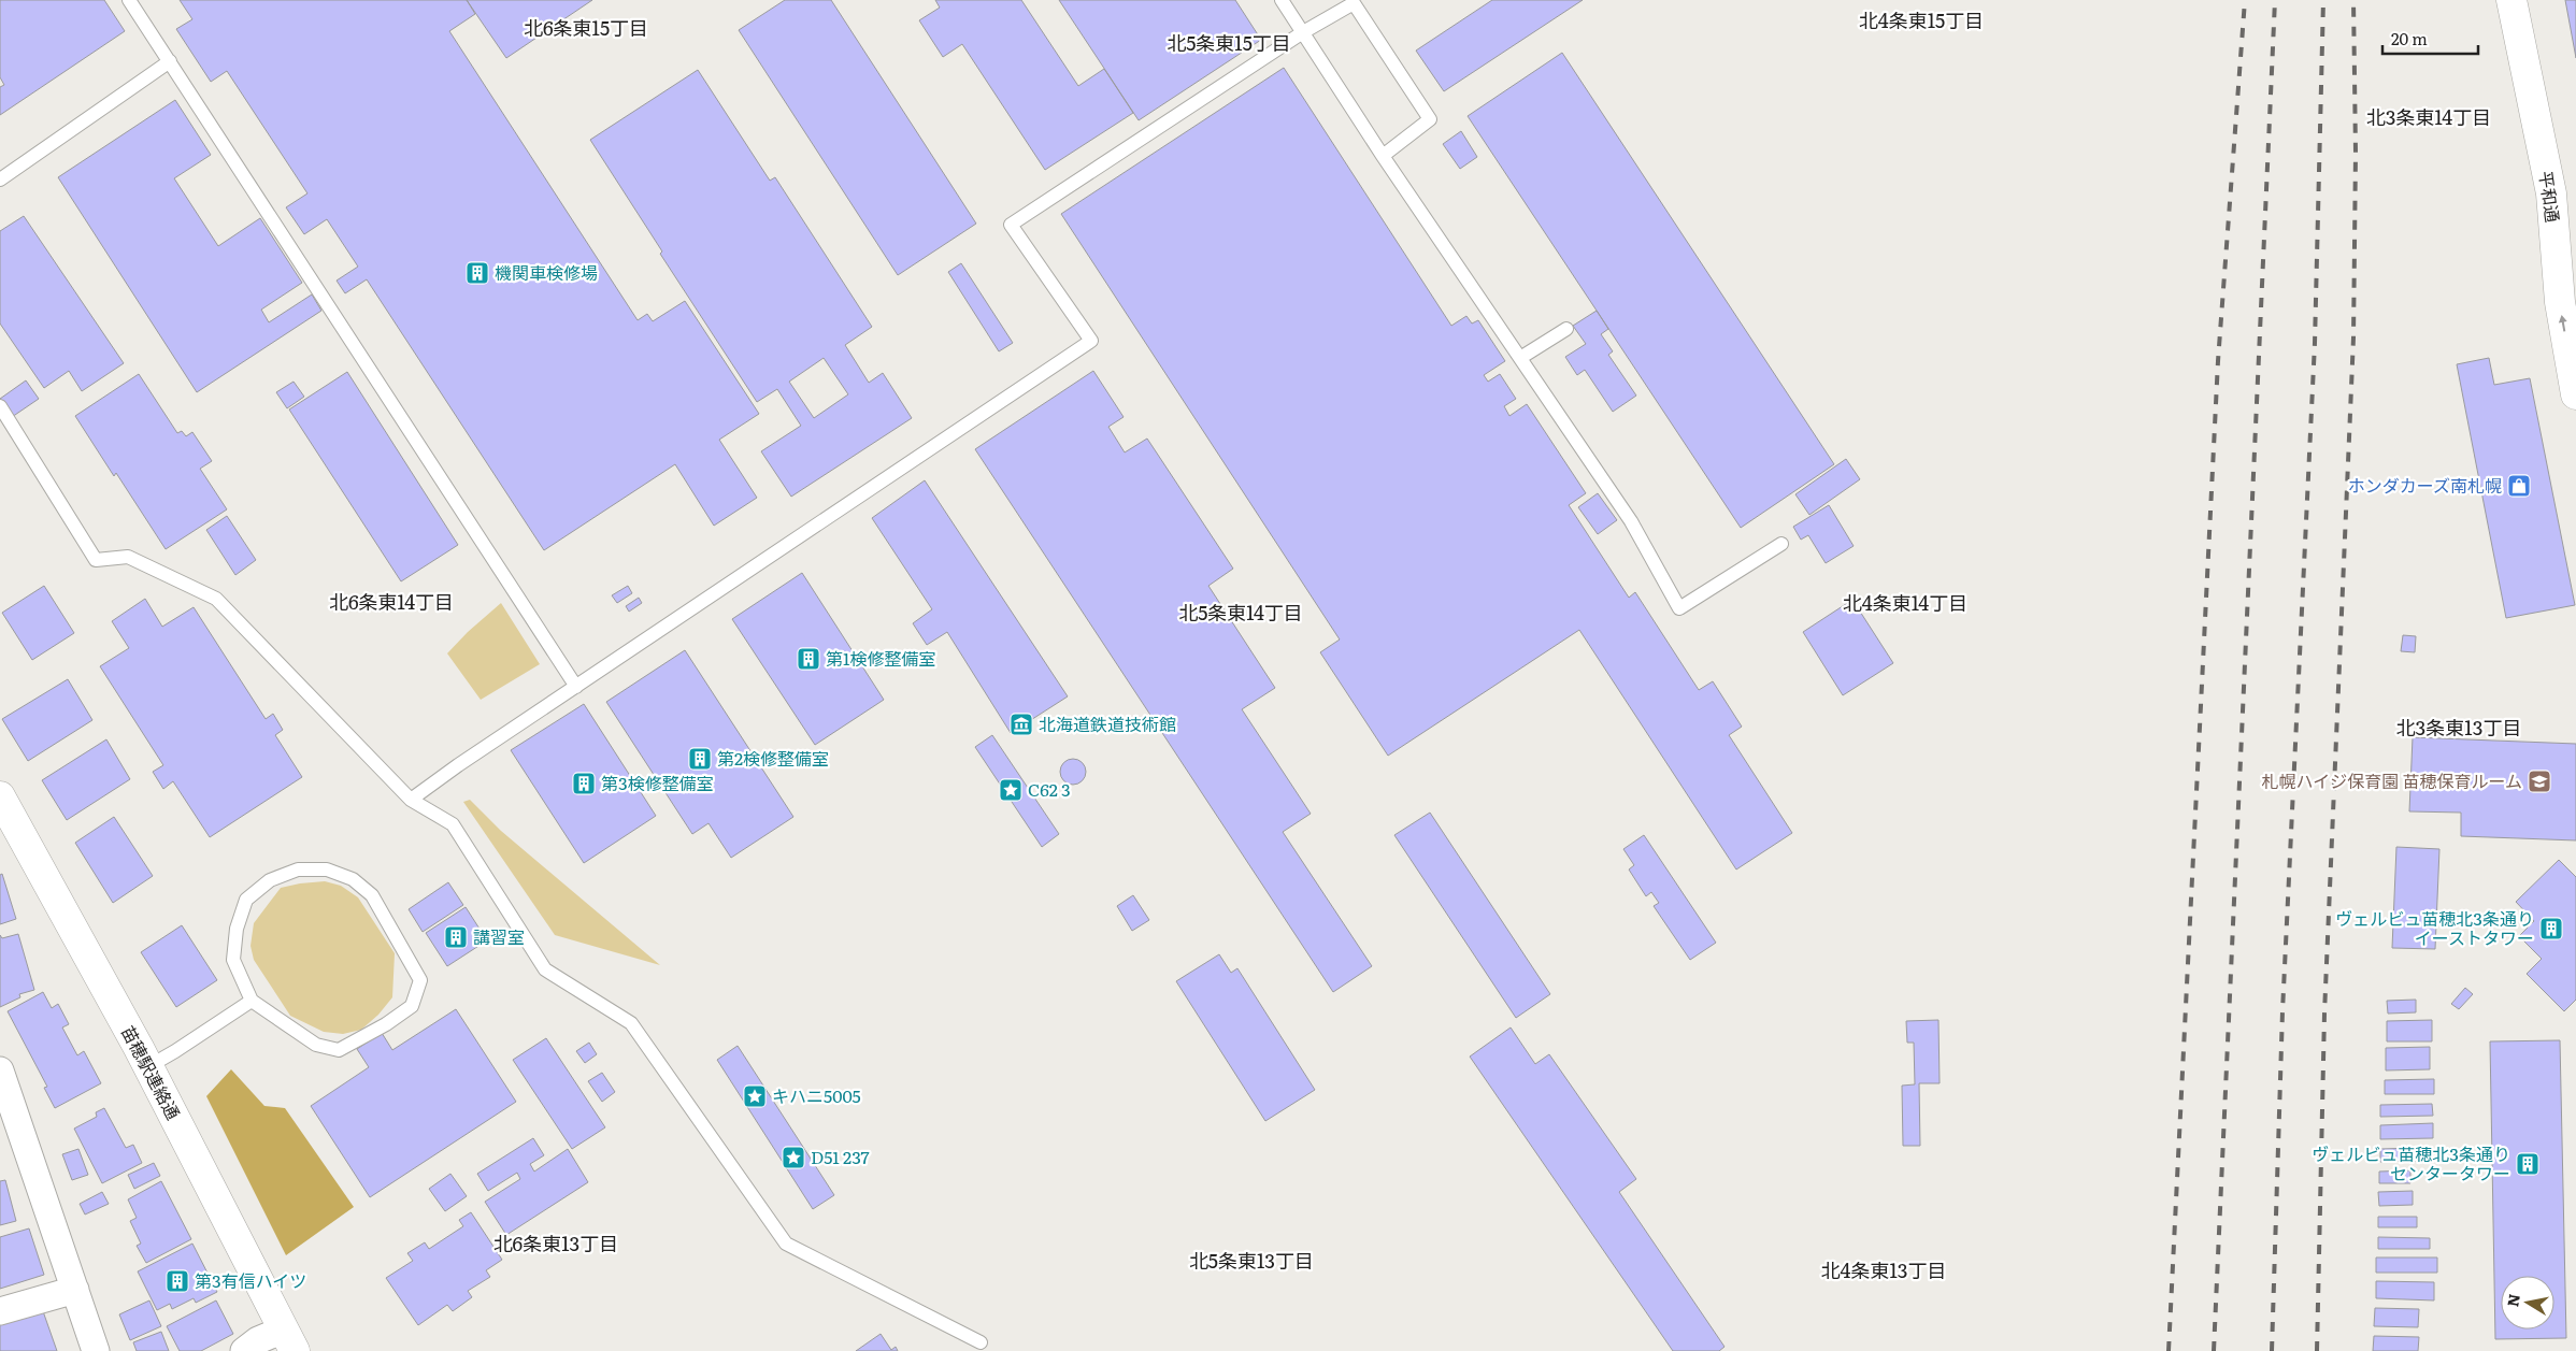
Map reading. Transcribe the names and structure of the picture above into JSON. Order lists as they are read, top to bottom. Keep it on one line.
{"streets":{"street":["平和通","苗穂駅連絡通"]},"districts":["北4条東15丁目","北6条東15丁目","北5条東15丁目","北3条東14丁目","北6条東14丁目","北4条東14丁目","北5条東14丁目","北3条東13丁目","北6条東13丁目","北5条東13丁目","北4条東13丁目"],"places":{"building":["機関車検修場","第1検修整備室","第2検修整備室","第3検修整備室","ヴェルビュ苗穂北3条通り イーストタワー","講習室","ヴェルビュ苗穂北3条通り センタータワー","第3有信ハイツ"],"shop":["ホンダカーズ南札幌"],"museum":["北海道鉄道技術館"],"school or university":["札幌ハイジ保育園 苗穂保育ルーム"],"place":["C62 3","キハニ5005","D51 237"]},"scale_bar":"20 m","north":"left"}
